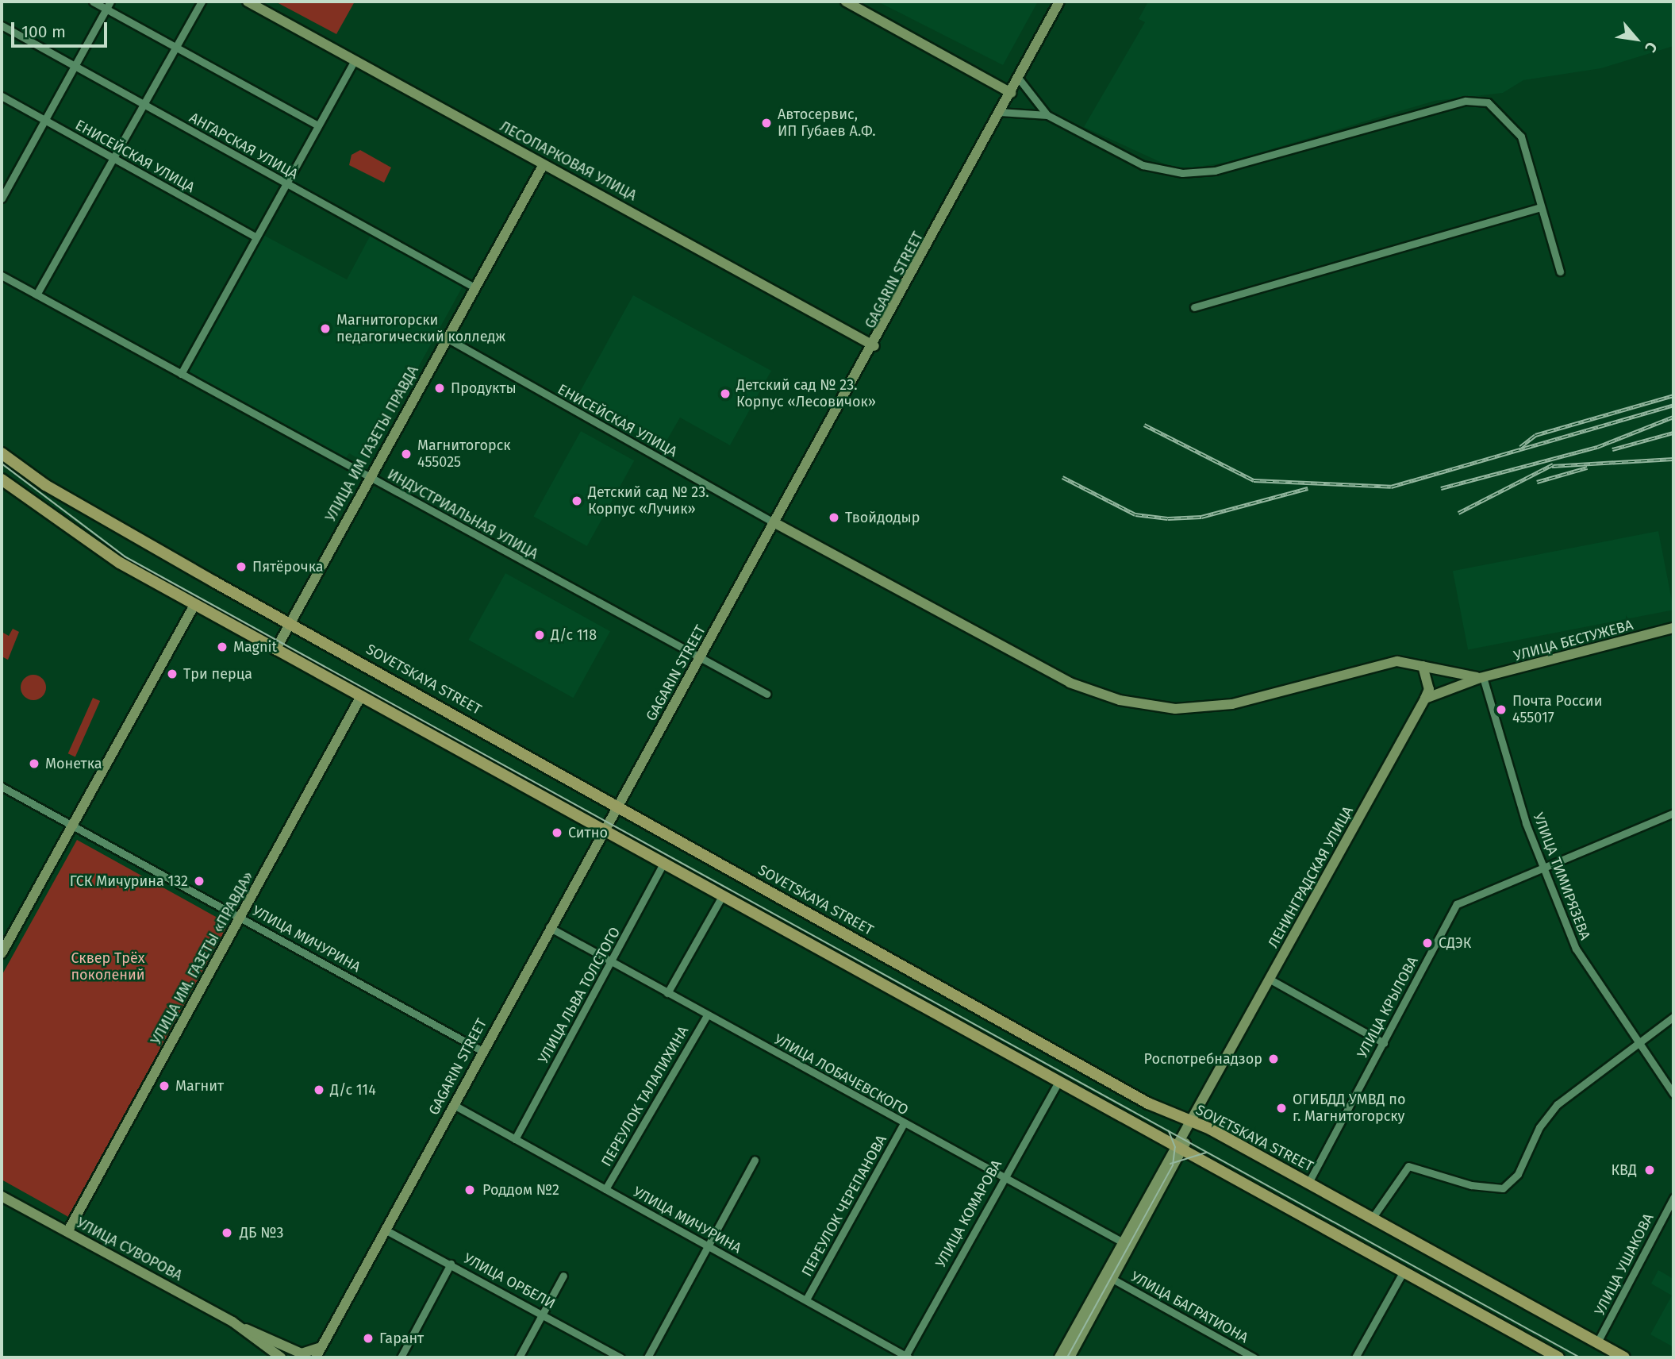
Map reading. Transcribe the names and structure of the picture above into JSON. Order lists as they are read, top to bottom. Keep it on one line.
{"streets":{"main road":["ЛЕСОПАРКОВАЯ УЛИЦА","GAGARIN STREET","УЛИЦА ИМ ГАЗЕТЫ ПРАВДА","УЛИЦА БЕСТУЖЕВА","SOVETSKAYA STREET","ЛЕНИНГРАДСКАЯ УЛИЦА","УЛИЦА ИМ. ГАЗЕТЫ «ПРАВДА»","УЛИЦА СУВОРОВА"],"street":["АНГАРСКАЯ УЛИЦА","ЕНИСЕЙСКАЯ УЛИЦА","ИНДУСТРИАЛЬНАЯ УЛИЦА","УЛИЦА ТИМИРЯЗЕВА","УЛИЦА МИЧУРИНА","УЛИЦА ЛЬВА ТОЛСТОГО","УЛИЦА КРЫЛОВА","УЛИЦА ЛОБАЧЕВСКОГО","ПЕРЕУЛОК ТАЛАЛИХИНА","ПЕРЕУЛОК ЧЕРЕПАНОВА","УЛИЦА КОМАРОВА","УЛИЦА УШАКОВА","УЛИЦА ОРБЕЛИ","УЛИЦА БАГРАТИОНА"]},"crossings":[["АНГАРСКАЯ УЛИЦА","УЛИЦА ИМ ГАЗЕТЫ ПРАВДА"],["ЕНИСЕЙСКАЯ УЛИЦА","GAGARIN STREET"],["ЕНИСЕЙСКАЯ УЛИЦА","УЛИЦА ИМ ГАЗЕТЫ ПРАВДА"],["ЛЕСОПАРКОВАЯ УЛИЦА","GAGARIN STREET"],["ЛЕСОПАРКОВАЯ УЛИЦА","УЛИЦА ИМ ГАЗЕТЫ ПРАВДА"],["GAGARIN STREET","ИНДУСТРИАЛЬНАЯ УЛИЦА"],["GAGARIN STREET","SOVETSKAYA STREET"],["GAGARIN STREET","УЛИЦА МИЧУРИНА"],["GAGARIN STREET","УЛИЦА ЛОБАЧЕВСКОГО"],["GAGARIN STREET","УЛИЦА СУВОРОВА"],["GAGARIN STREET","УЛИЦА ОРБЕЛИ"],["УЛИЦА ИМ ГАЗЕТЫ ПРАВДА","ИНДУСТРИАЛЬНАЯ УЛИЦА"],["УЛИЦА ИМ ГАЗЕТЫ ПРАВДА","SOVETSKAYA STREET"],["УЛИЦА БЕСТУЖЕВА","УЛИЦА ТИМИРЯЗЕВА"],["SOVETSKAYA STREET","ЛЕНИНГРАДСКАЯ УЛИЦА"],["SOVETSKAYA STREET","УЛИЦА КРЫЛОВА"],["SOVETSKAYA STREET","УЛИЦА УШАКОВА"],["УЛИЦА ТИМИРЯЗЕВА","УЛИЦА КРЫЛОВА"],["ЛЕНИНГРАДСКАЯ УЛИЦА","УЛИЦА ЛОБАЧЕВСКОГО"],["ЛЕНИНГРАДСКАЯ УЛИЦА","УЛИЦА БАГРАТИОНА"],["УЛИЦА МИЧУРИНА","УЛИЦА ИМ. ГАЗЕТЫ «ПРАВДА»"],["УЛИЦА МИЧУРИНА","УЛИЦА ЛЬВА ТОЛСТОГО"],["УЛИЦА МИЧУРИНА","ПЕРЕУЛОК ТАЛАЛИХИНА"],["УЛИЦА МИЧУРИНА","ПЕРЕУЛОК ЧЕРЕПАНОВА"],["УЛИЦА МИЧУРИНА","УЛИЦА КОМАРОВА"],["УЛИЦА ИМ. ГАЗЕТЫ «ПРАВДА»","УЛИЦА СУВОРОВА"],["УЛИЦА ЛЬВА ТОЛСТОГО","УЛИЦА ЛОБАЧЕВСКОГО"],["УЛИЦА ЛОБАЧЕВСКОГО","ПЕРЕУЛОК ТАЛАЛИХИНА"],["УЛИЦА ЛОБАЧЕВСКОГО","ПЕРЕУЛОК ЧЕРЕПАНОВА"],["УЛИЦА ЛОБАЧЕВСКОГО","УЛИЦА КОМАРОВА"]],"parks":["Сквер Трёх поколений"],"places":["Автосервис, ИП Губаев А.Ф.","Магнитогорски педагогический колледж","Продукты","Детский сад № 23. Корпус «Лесовичок»","Магнитогорск 455025","Детский сад № 23. Корпус «Лучик»","Твойдодыр","Пятёрочка","Д/с 118","Magnit","Три перца","Почта России 455017","Монетка","Ситно","ГСК Мичурина 132","СДЭК","Роспотребнадзор","Магнит","Д/с 114","ОГИБДД УМВД по г. Магнитогорску","КВД","Роддом №2","ДБ №3","Гарант"],"scale_bar":"100 m","north":"bottom right"}
